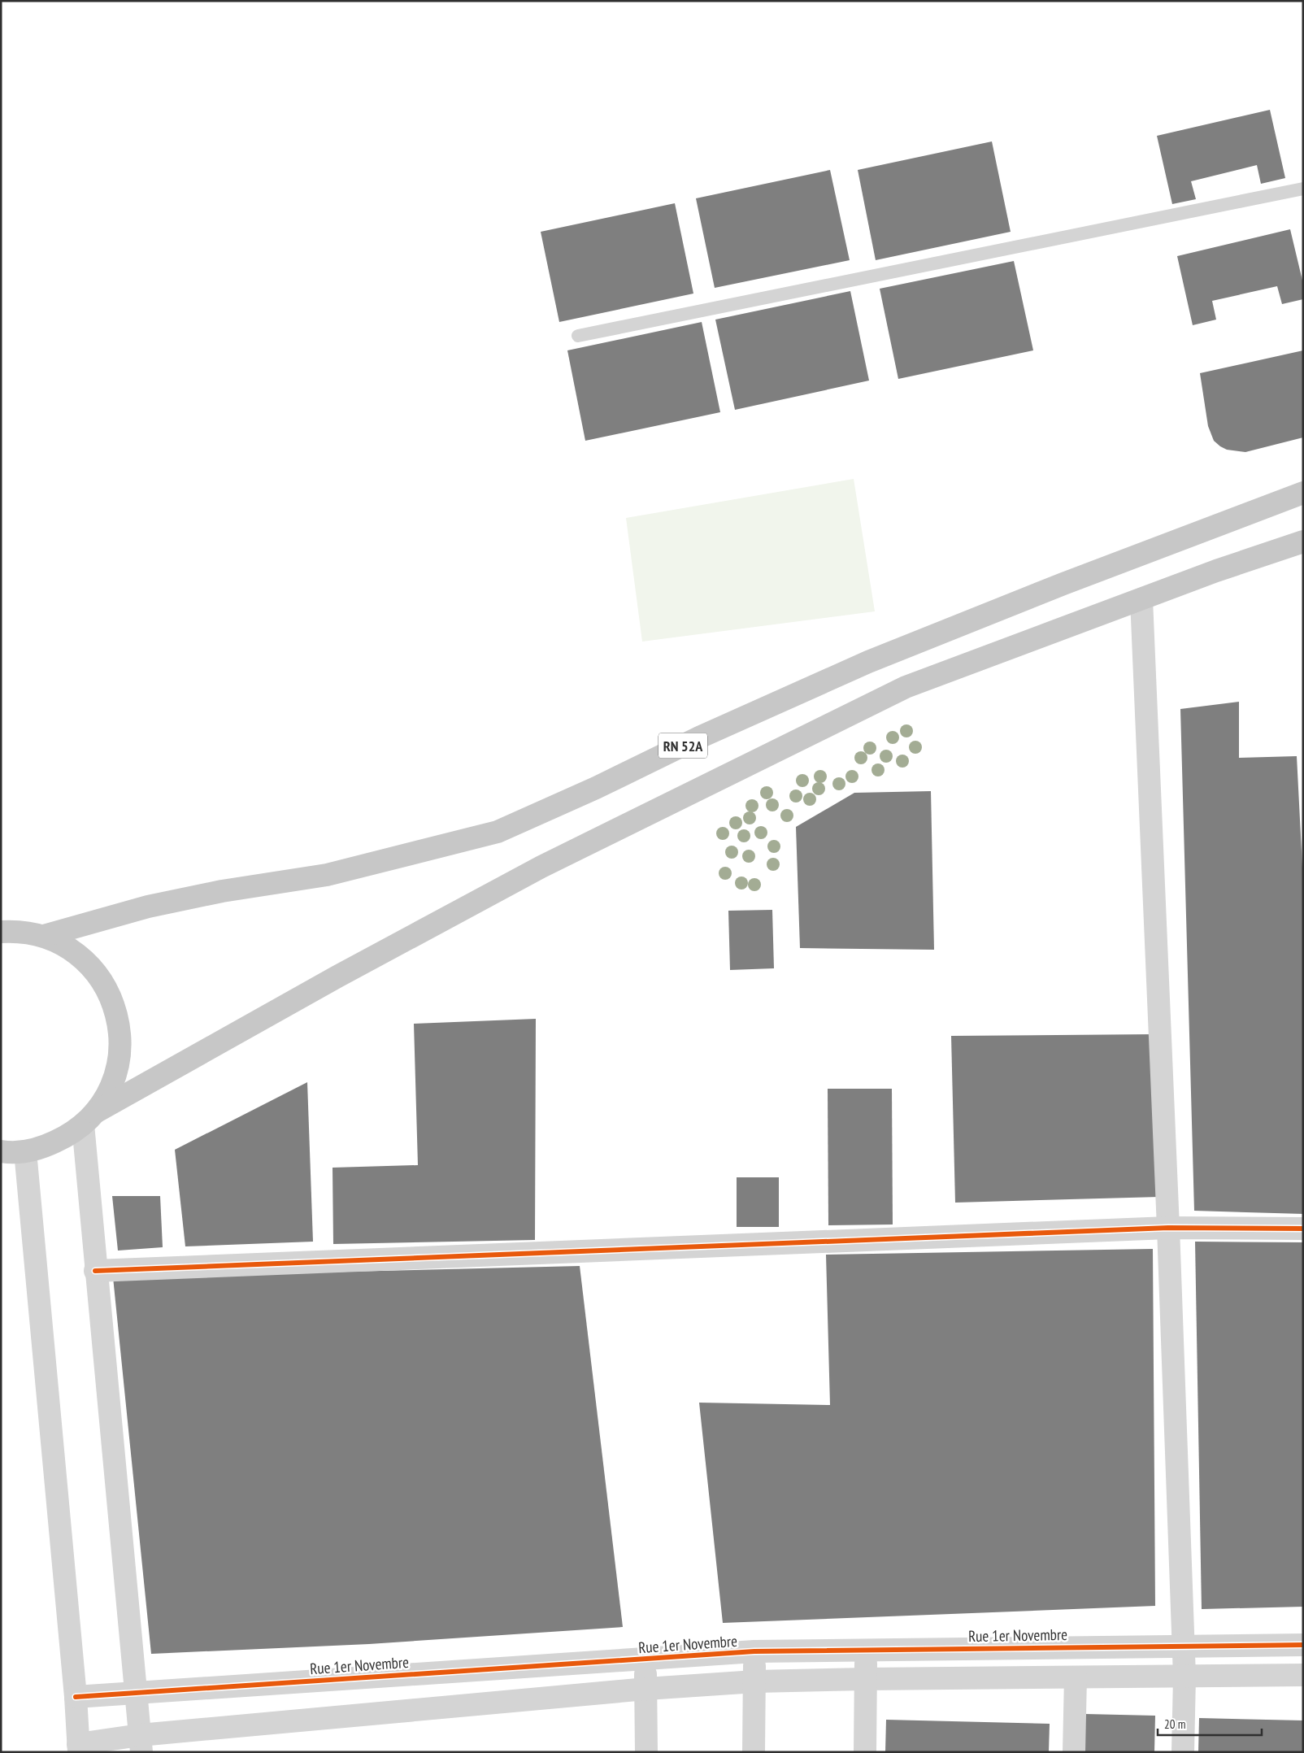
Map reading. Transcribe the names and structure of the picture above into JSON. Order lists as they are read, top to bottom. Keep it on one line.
{"streets":{"main road":["RN 52A"],"street":["Rue 1er Novembre"]},"scale_bar":"20 m"}
